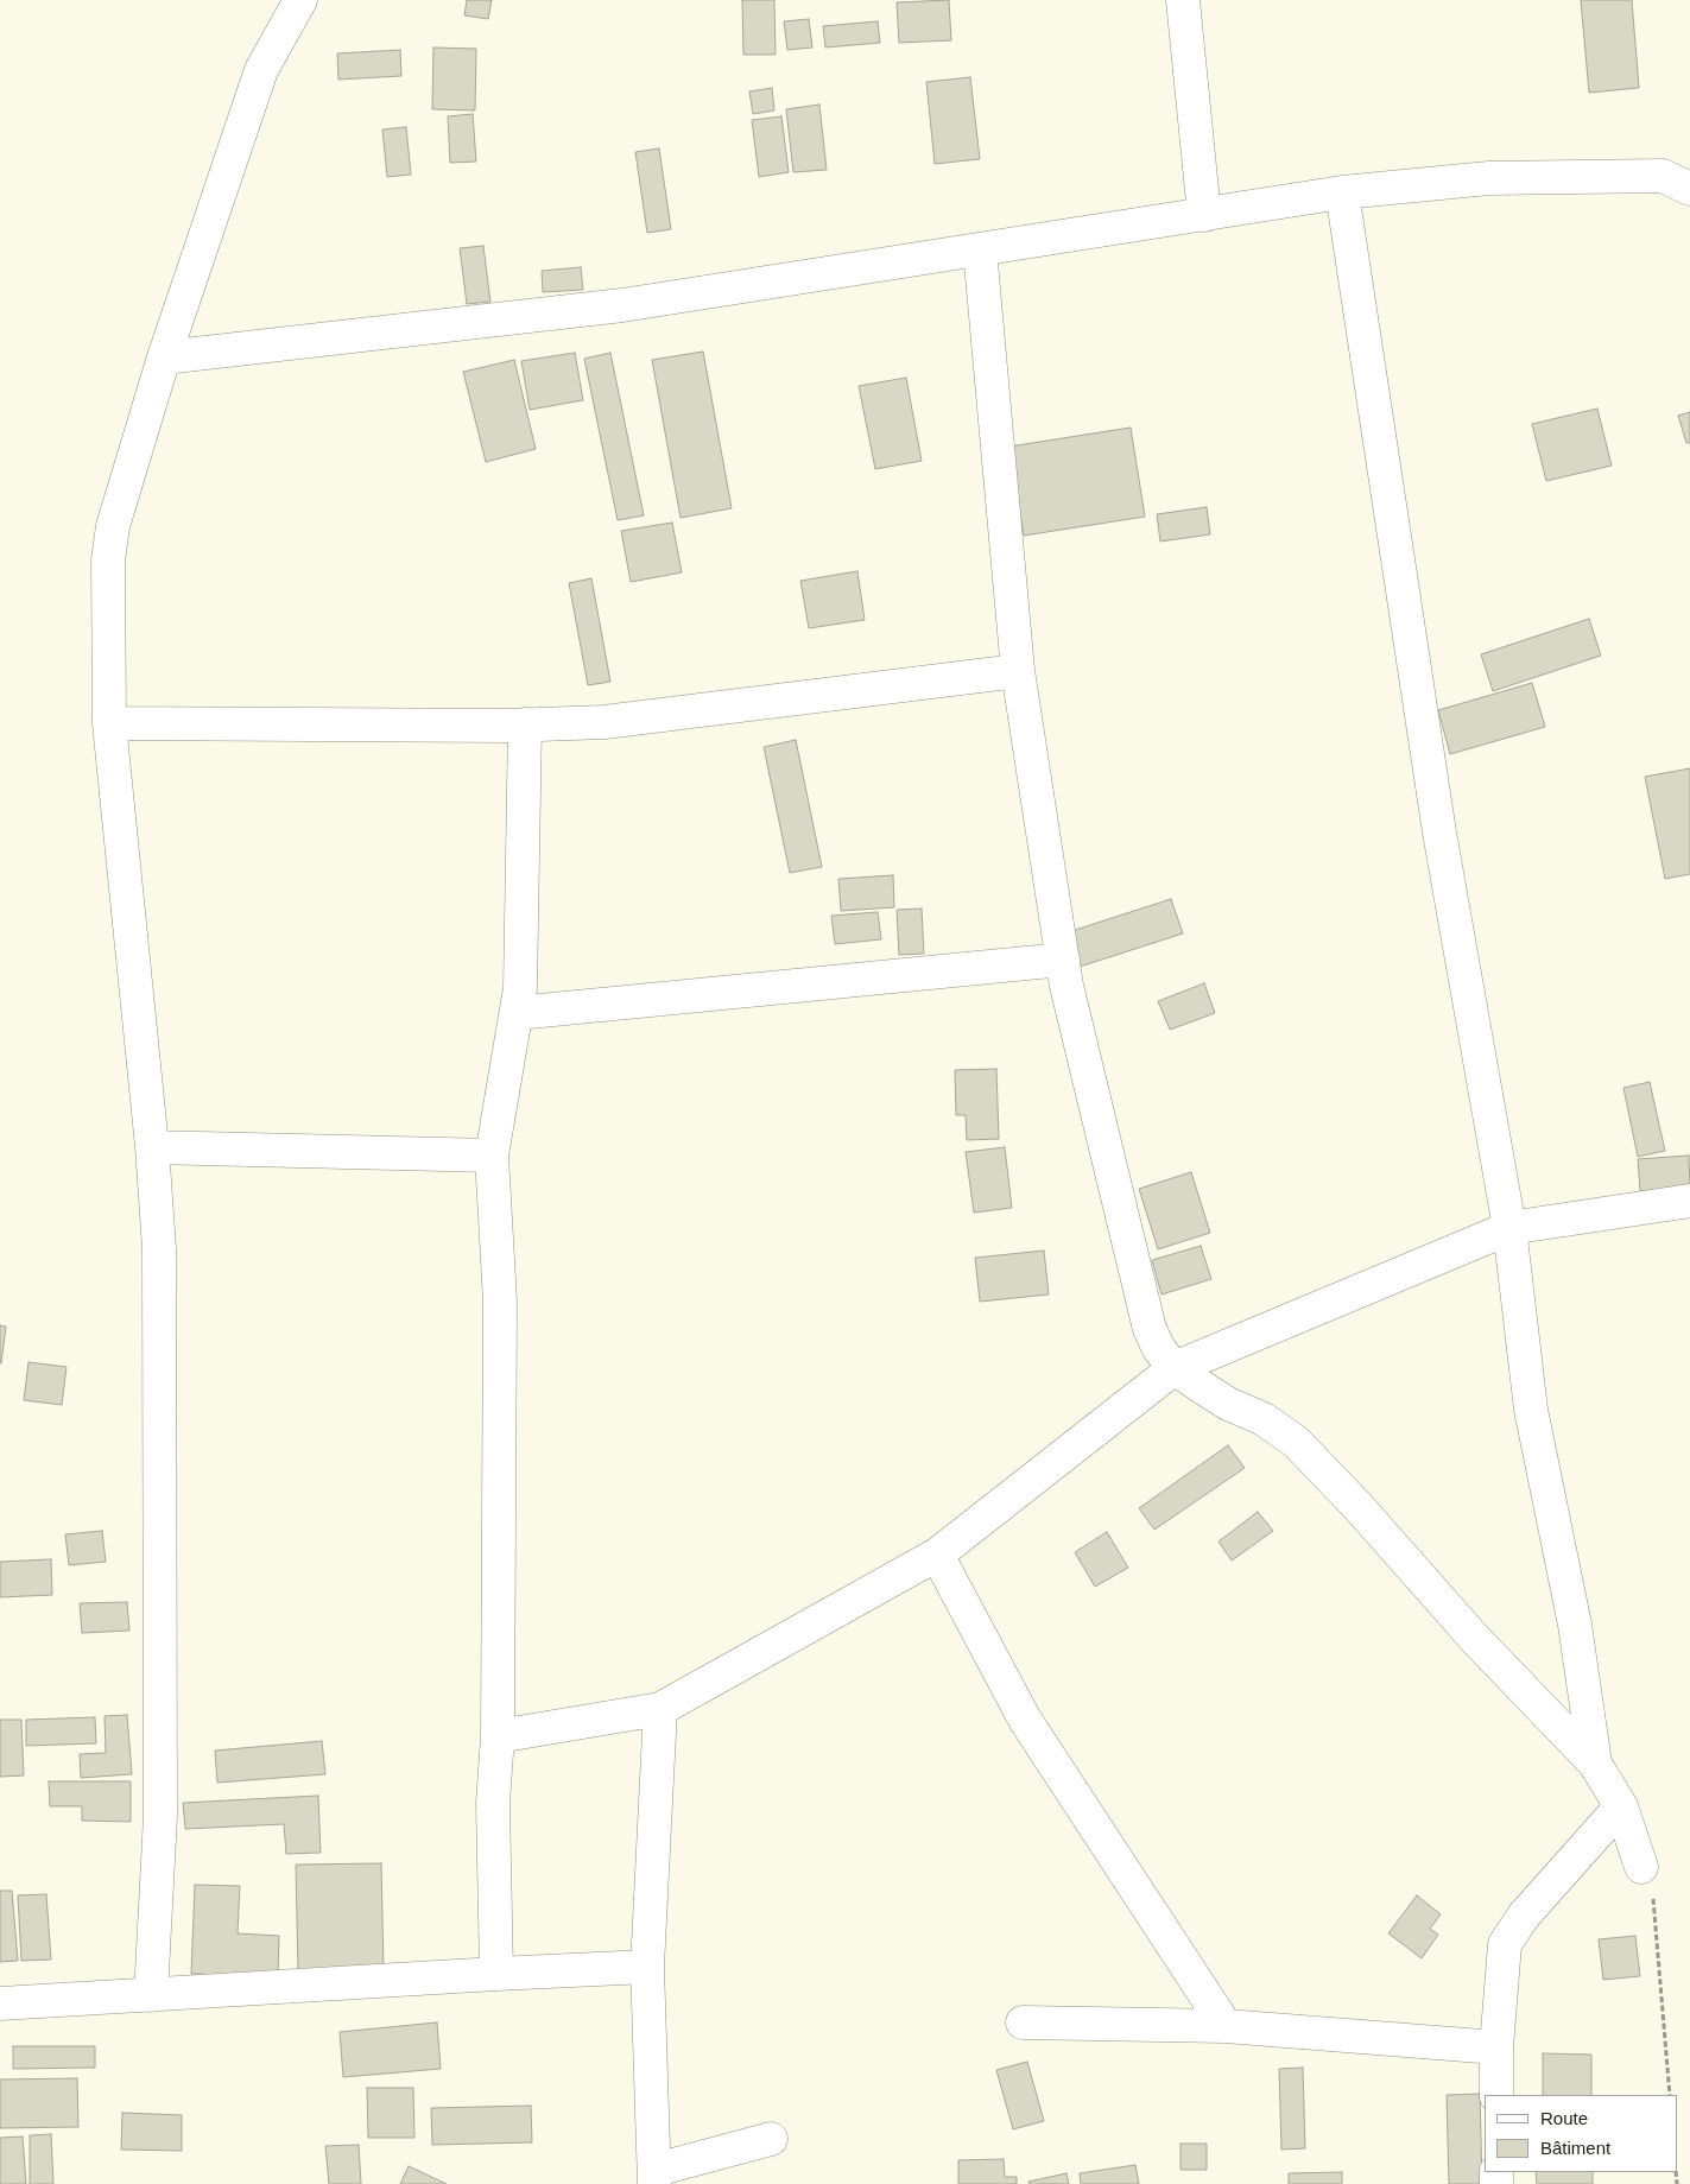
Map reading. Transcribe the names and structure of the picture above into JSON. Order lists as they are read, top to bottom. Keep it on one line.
{"legend":["Route","Bâtiment"]}
